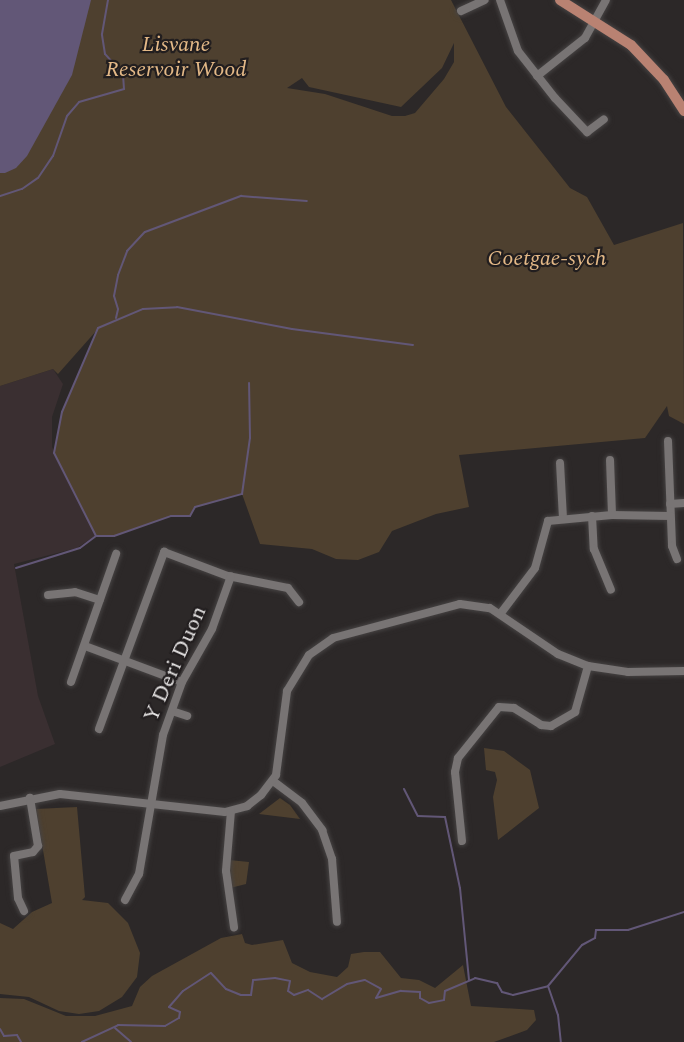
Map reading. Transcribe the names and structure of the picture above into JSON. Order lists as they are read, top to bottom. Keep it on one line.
{"streets":{"street":["Y Deri Duon"]},"parks":["Lisvane Reservoir Wood","Coetgae-sych"]}
